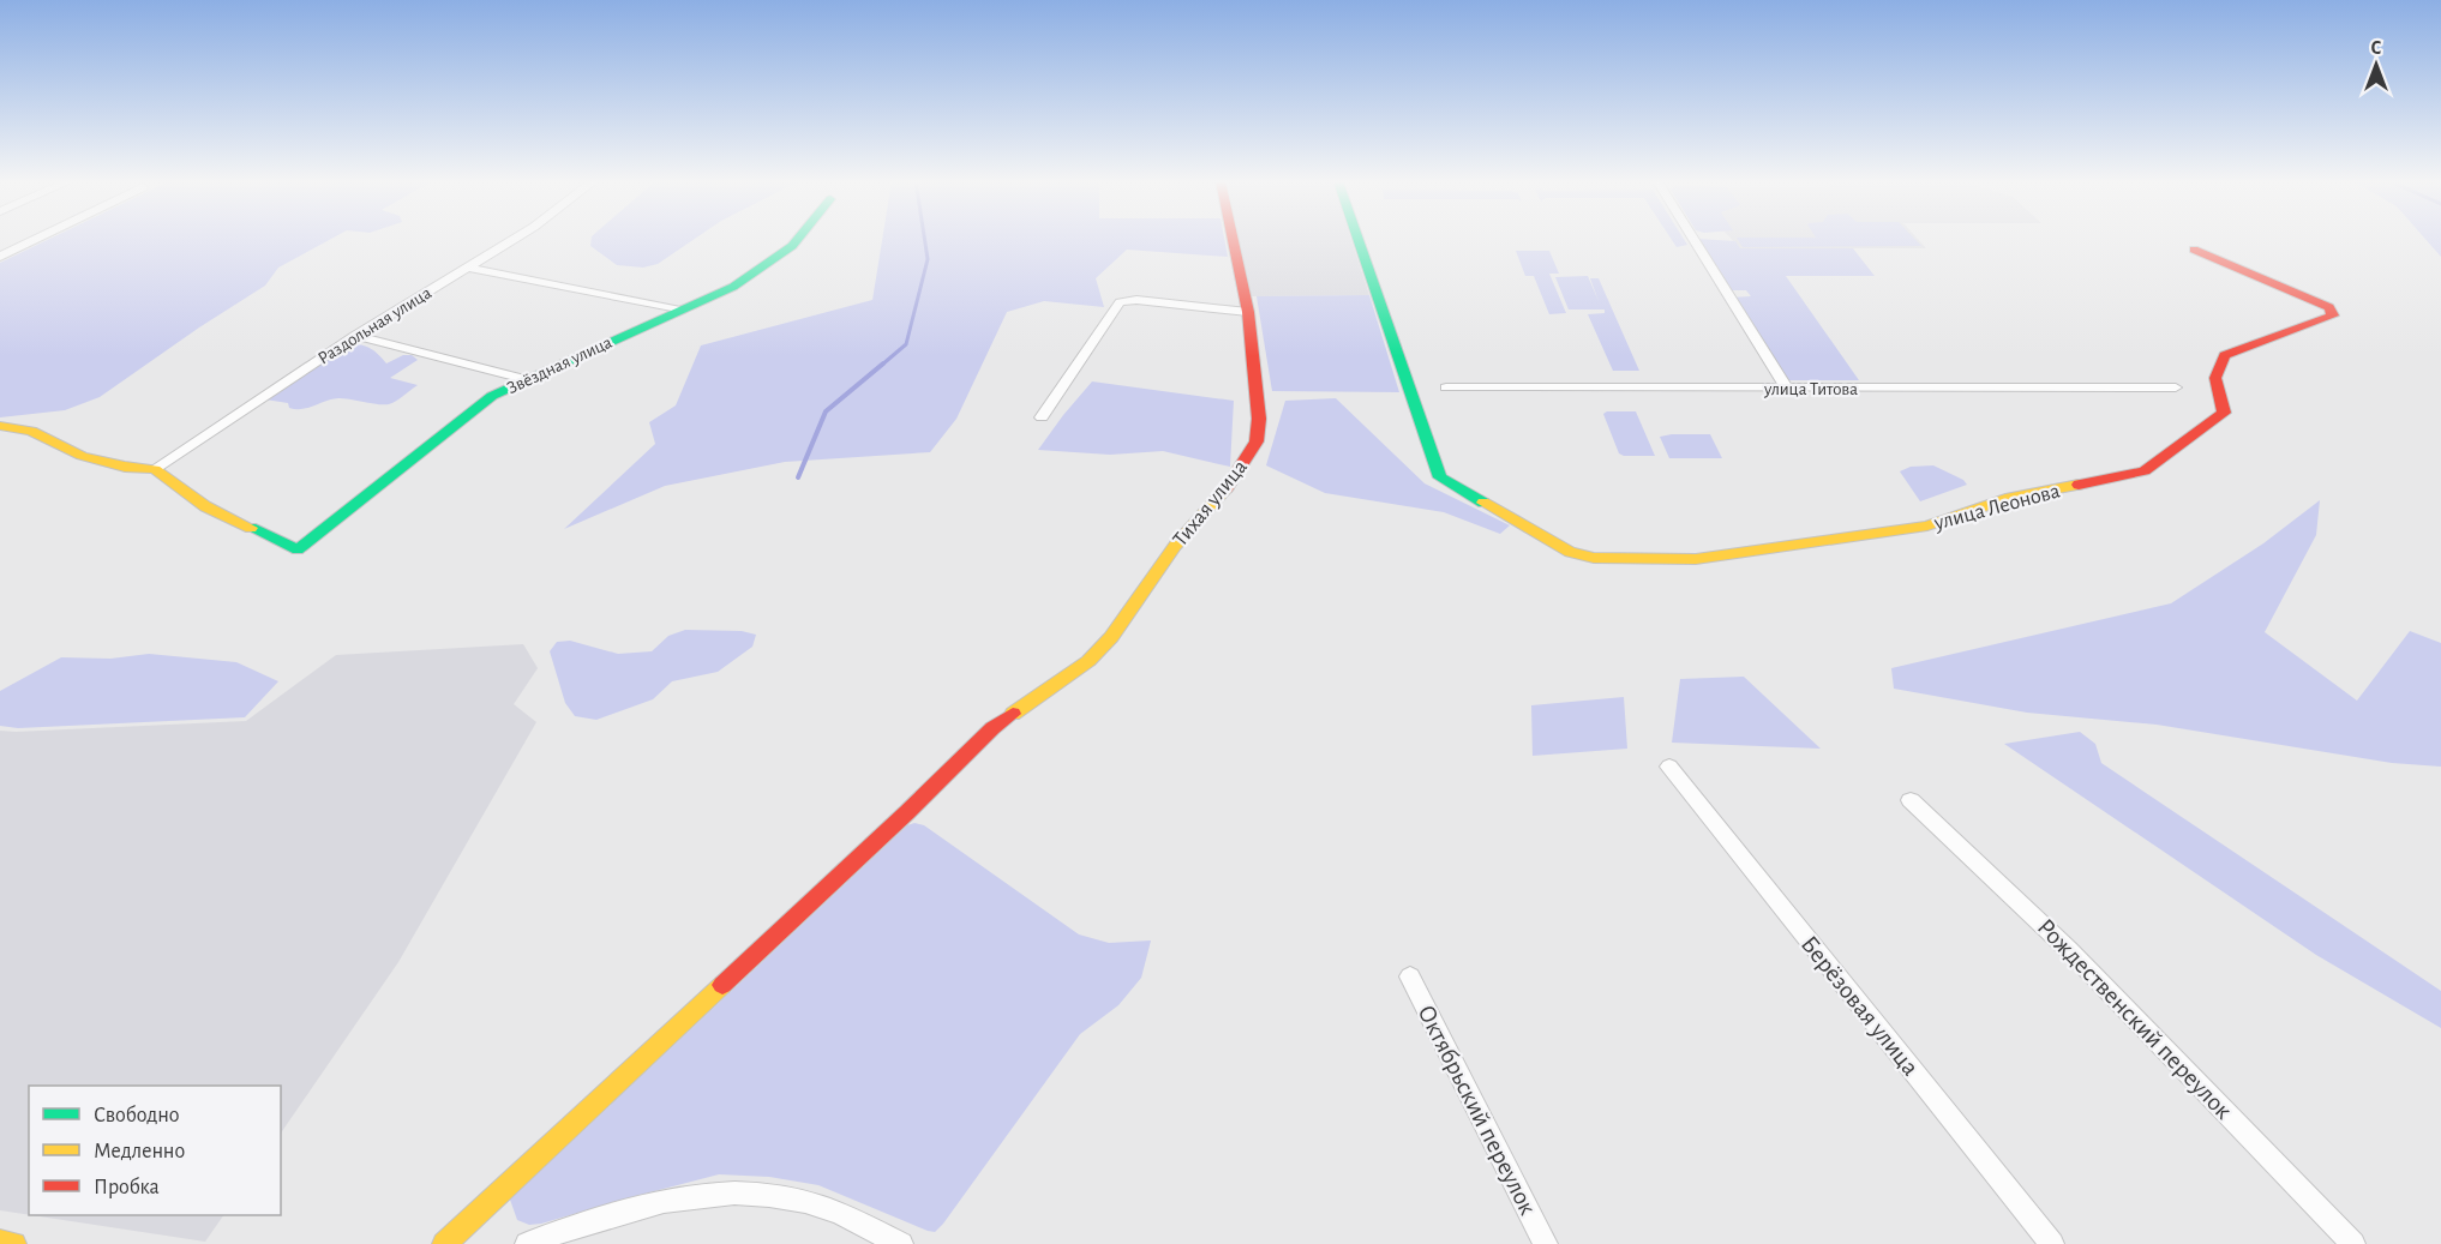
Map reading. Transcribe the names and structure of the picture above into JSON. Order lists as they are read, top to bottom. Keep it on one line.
{"streets":{"street":["Раздольная улица","Звёздная улица","улица Титова","Тихая улица","улица Леонова","Берёзовая улица","Рождественский переулок","Октябрьский переулок"]},"crossings":[["Раздольная улица","Звёздная улица"]],"legend":["Свободно","Медленно","Пробка"],"north":"top"}
